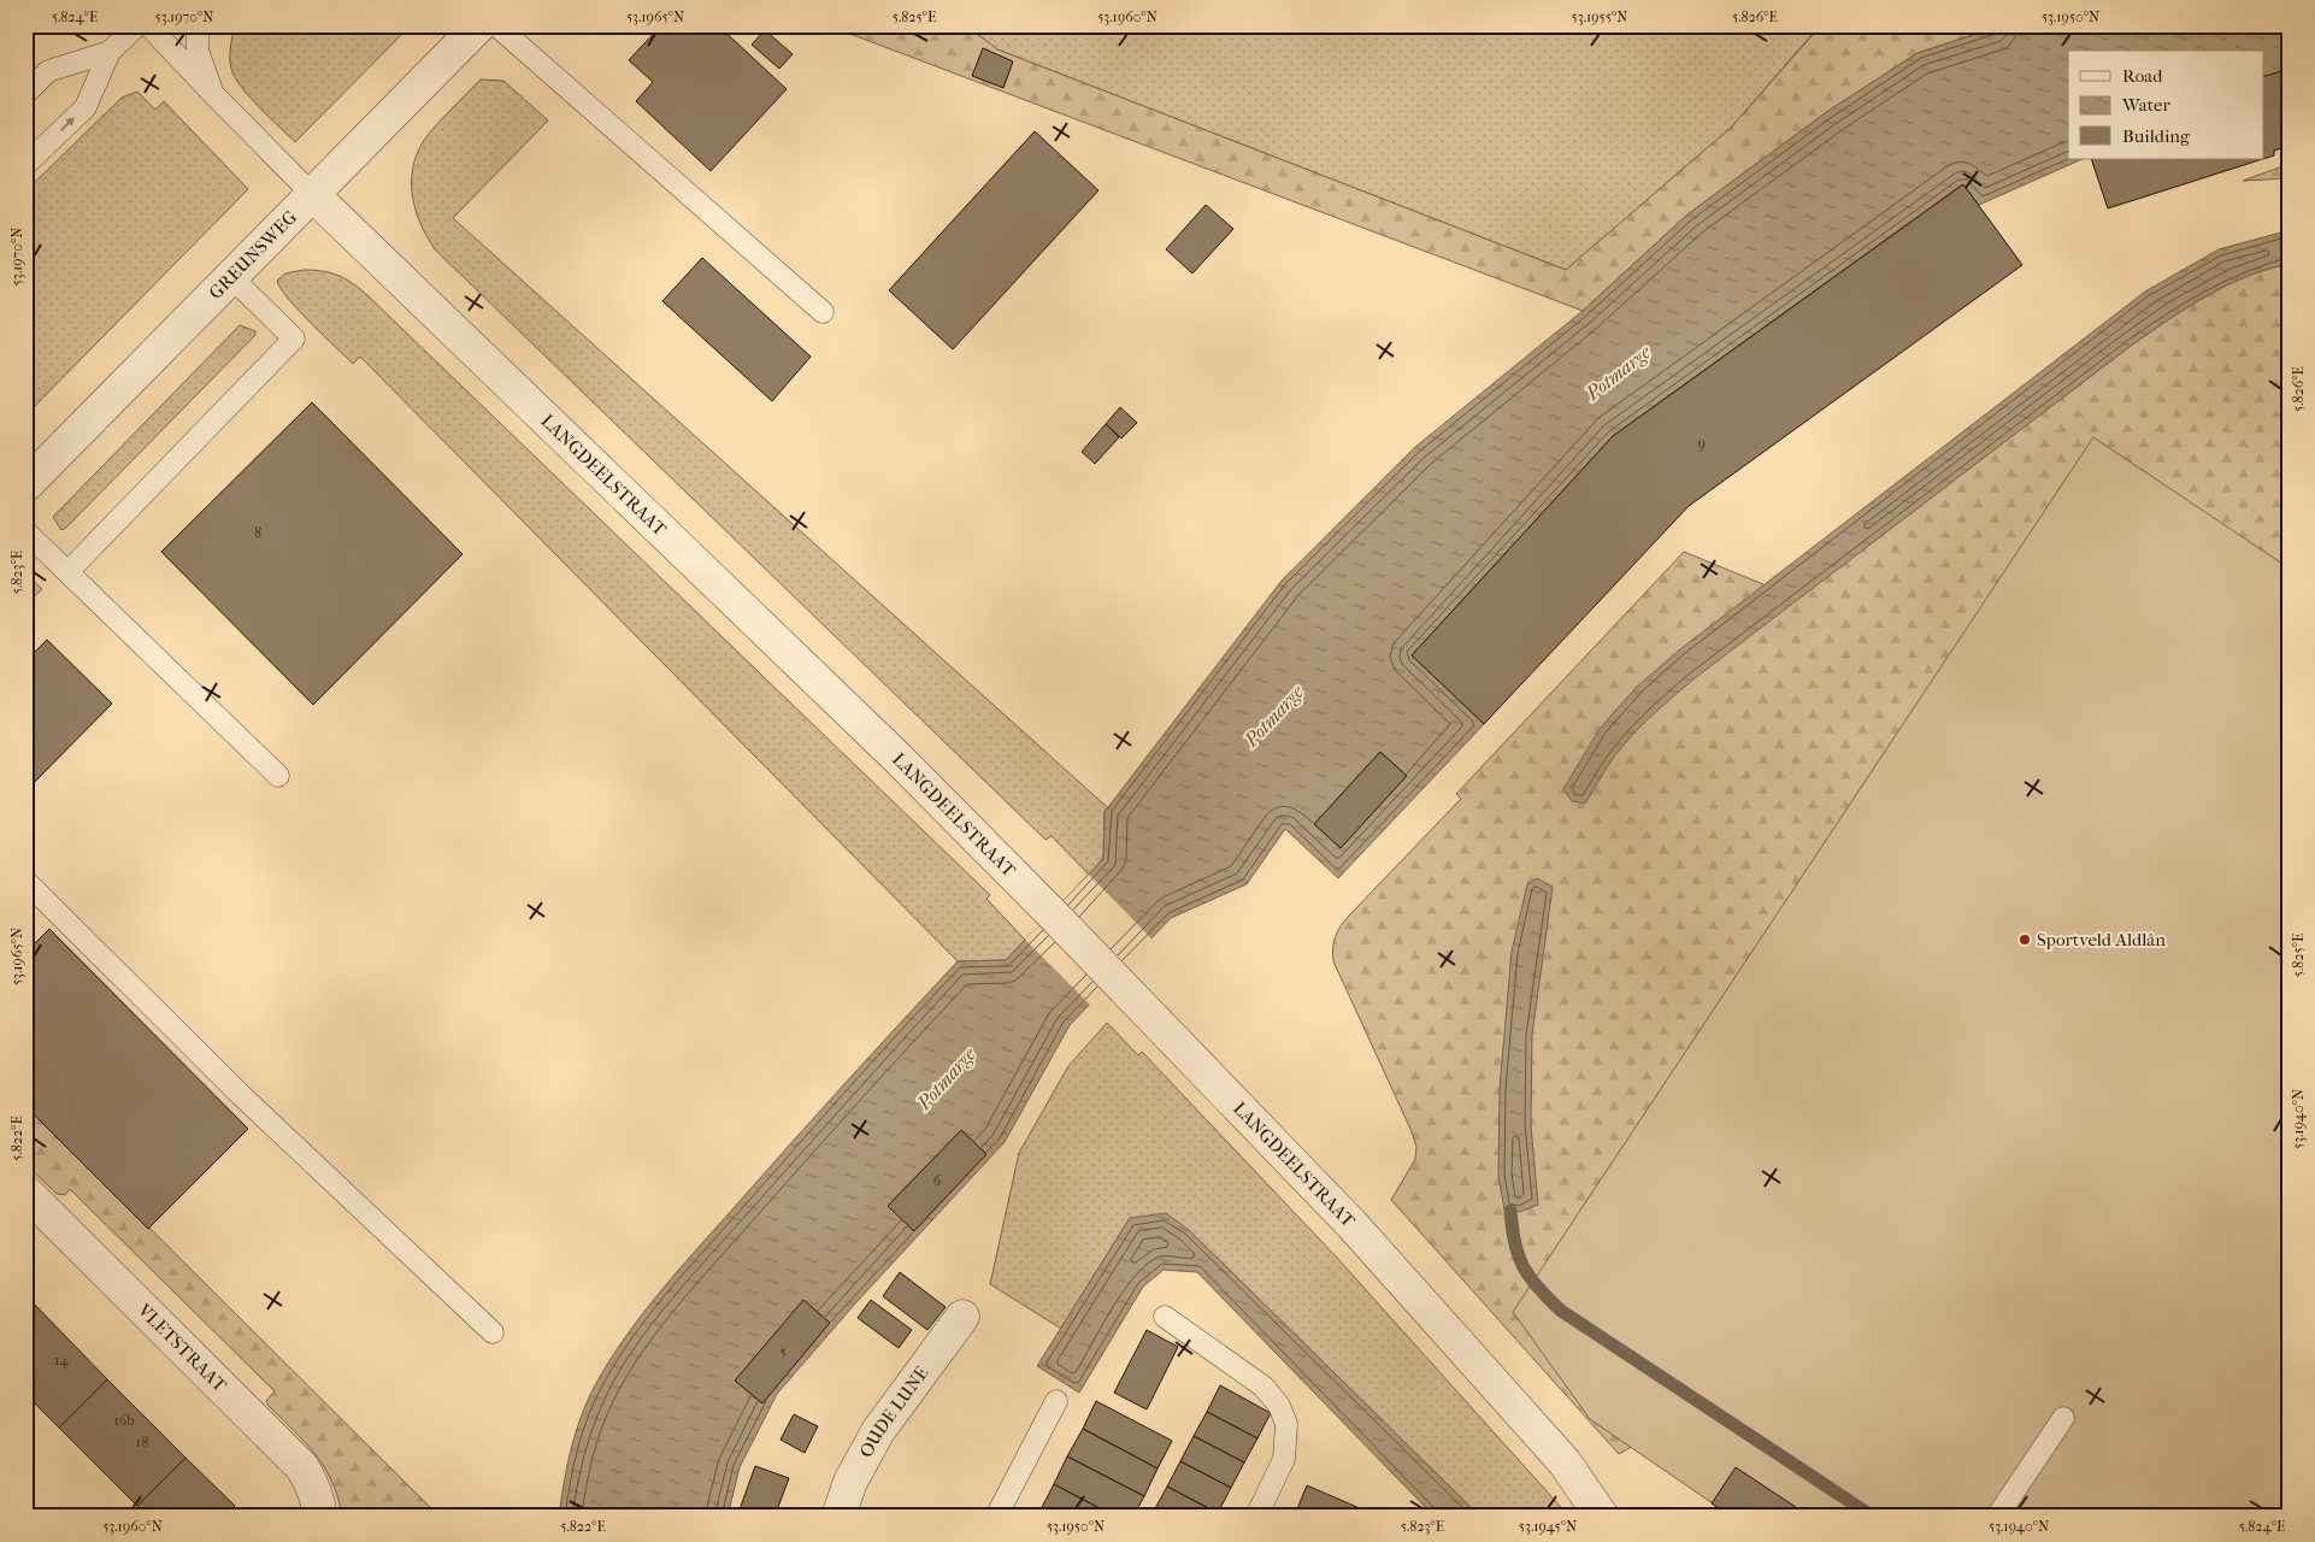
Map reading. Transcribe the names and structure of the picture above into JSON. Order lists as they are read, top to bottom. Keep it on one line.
{"streets":{"street":["GREUNSWEG","LANGDEELSTRAAT","VLETSTRAAT","OUDE LUNE"]},"crossings":[["GREUNSWEG","LANGDEELSTRAAT"]],"water":["Potmarge"],"places":["Sportveld Aldlân"],"house_numbers":["9","8","6","5","14","16b","18"],"legend":["Road","Water","Building"],"coordinates":["5.824°E","53.1970°N","53.1965°N","5.825°E","53.1960°N","53.1955°N","5.826°E","53.1950°N","5.823°E","53.1940°N","5.822°E","53.1945°N"]}
